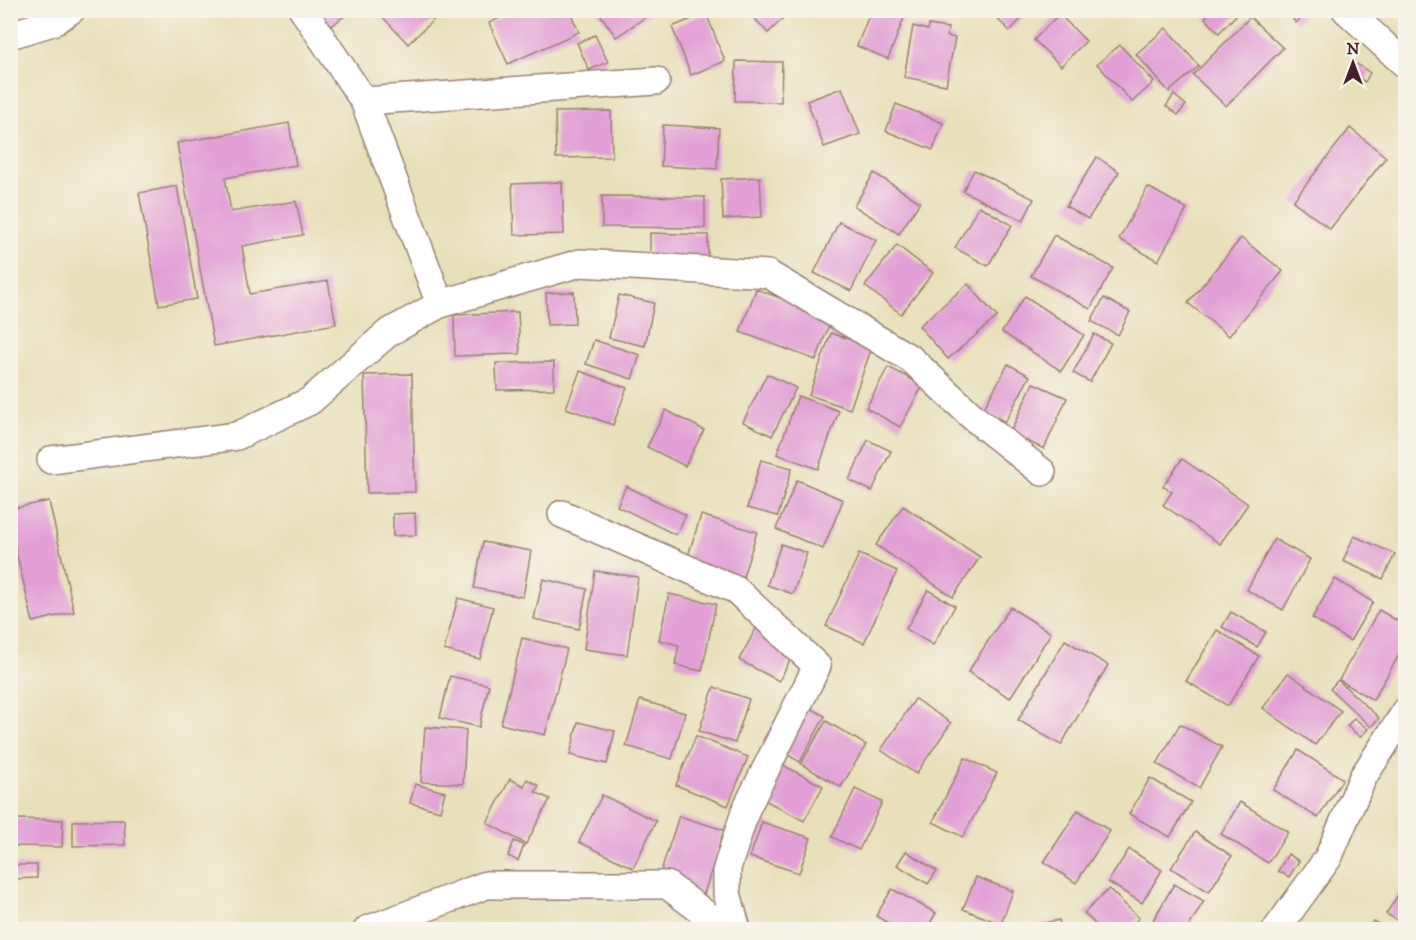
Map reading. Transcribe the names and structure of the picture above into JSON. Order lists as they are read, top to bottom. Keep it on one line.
{"north":"top"}
